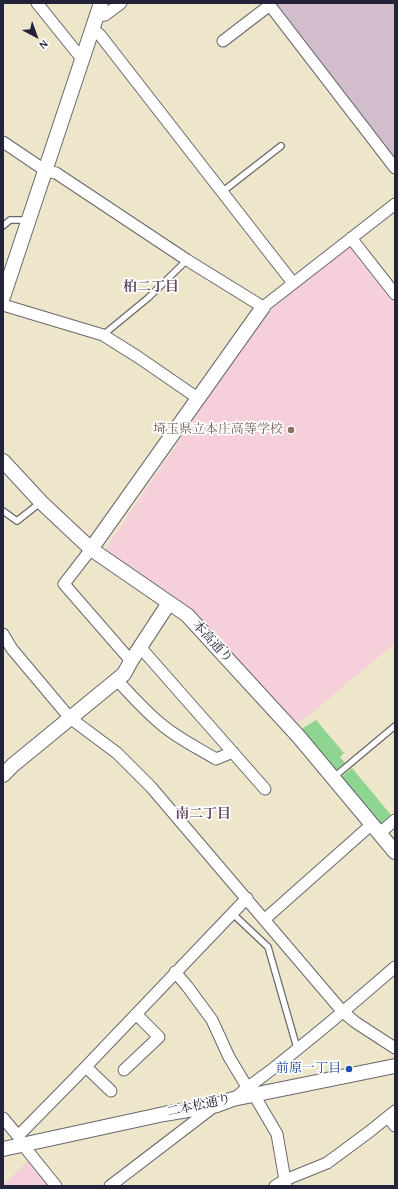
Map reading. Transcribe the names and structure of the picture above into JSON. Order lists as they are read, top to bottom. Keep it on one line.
{"streets":{"street":["本高通り","二本松通り"]},"districts":["柏二丁目","南二丁目"],"places":["埼玉県立本庄高等学校","前原一丁目"],"north":"bottom right"}
